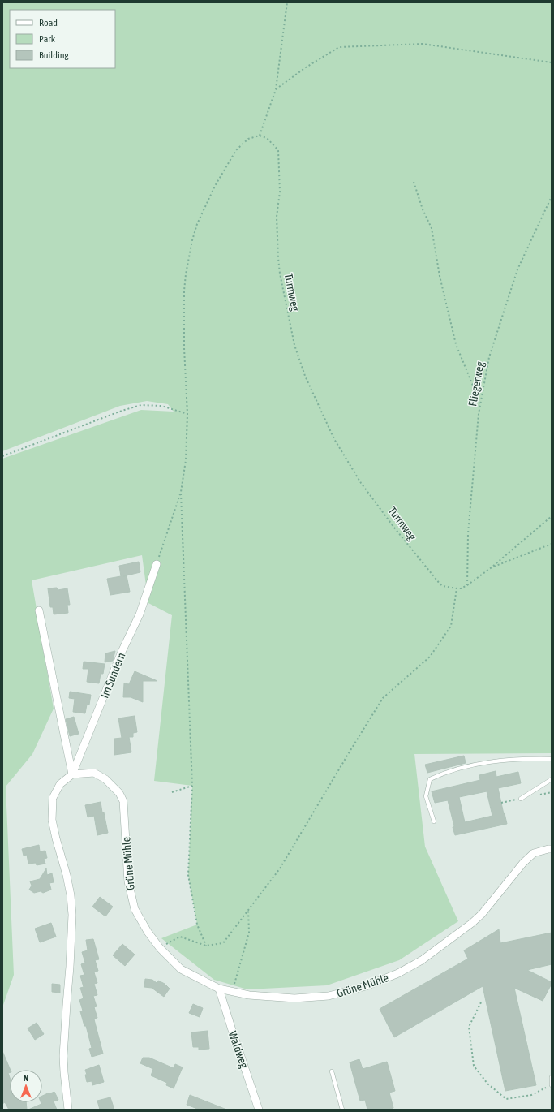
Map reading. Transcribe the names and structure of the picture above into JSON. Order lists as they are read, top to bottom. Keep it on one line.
{"streets":{"street":["Im Sundern","Grüne Mühle","Waldweg"],"path":["Turmweg","Fliegerweg"]},"crossings":[["Im Sundern","Grüne Mühle"],["Grüne Mühle","Waldweg"]],"legend":["Road","Park","Building"],"north":"top"}
